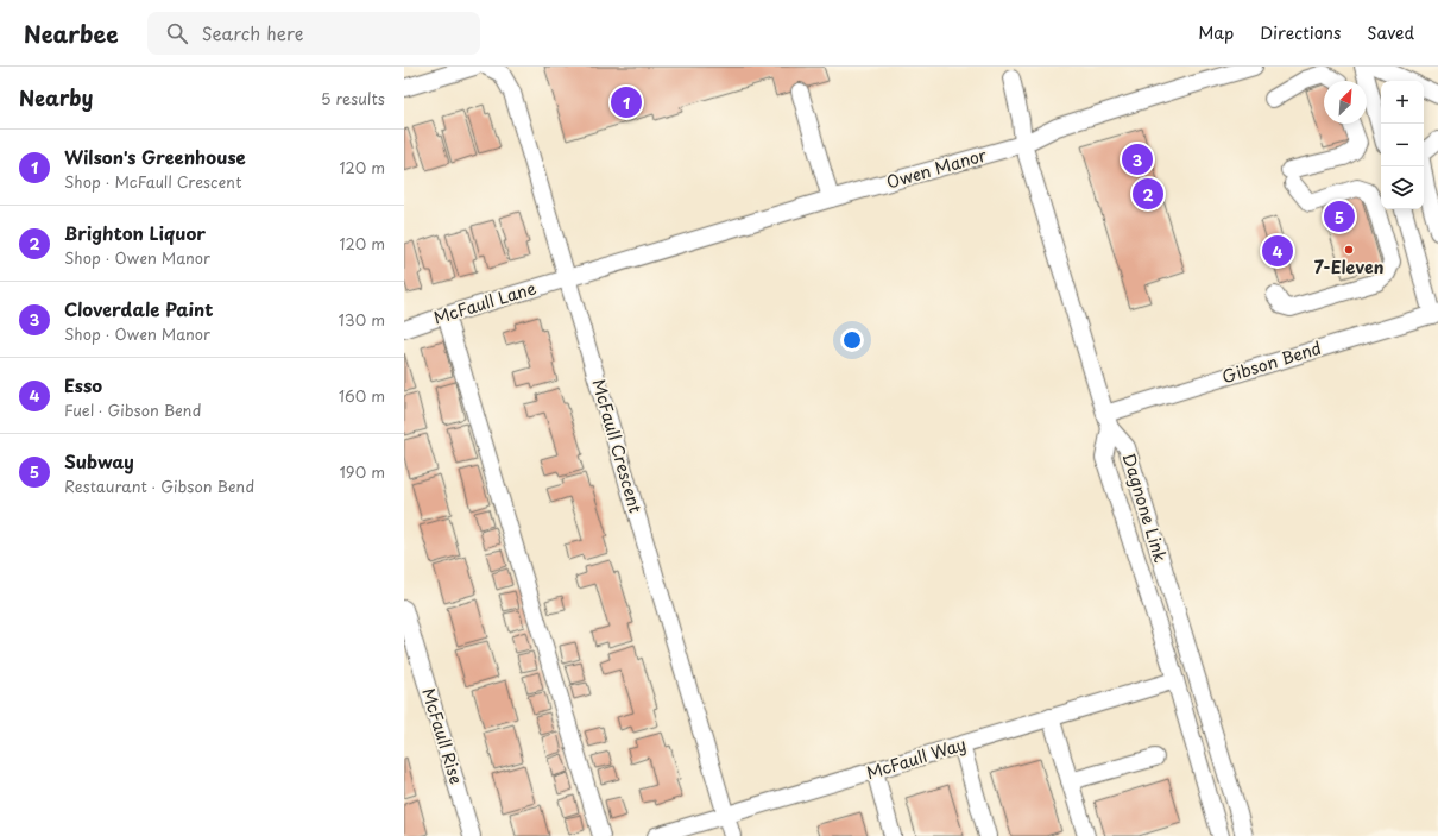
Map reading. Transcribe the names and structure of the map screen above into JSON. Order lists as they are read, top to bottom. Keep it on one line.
{"streets":{"street":["Owen Manor","McFaull Lane","Gibson Bend","McFaull Crescent","Dagnone Link","McFaull Rise","McFaull Way"]},"crossings":[["Owen Manor","McFaull Lane"],["Owen Manor","McFaull Crescent"],["McFaull Lane","McFaull Crescent"],["Gibson Bend","Dagnone Link"],["McFaull Crescent","McFaull Way"],["Dagnone Link","McFaull Way"]],"places":["7-Eleven"],"north":"top right","page":{"header":"Nearbee","search":"Search here","nav":["Map","Directions","Saved"],"heading":["Nearby","5 results"],"map_buttons":["+","−"],"pins":["1","3","2","5","4"],"list":[{"mark":"1","name":"Wilson's Greenhouse","note":"Shop · McFaull Crescent","value":"120 m"},{"mark":"2","name":"Brighton Liquor","note":"Shop · Owen Manor","value":"120 m"},{"mark":"3","name":"Cloverdale Paint","note":"Shop · Owen Manor","value":"130 m"},{"mark":"4","name":"Esso","note":"Fuel · Gibson Bend","value":"160 m"},{"mark":"5","name":"Subway","note":"Restaurant · Gibson Bend","value":"190 m"}]}}
